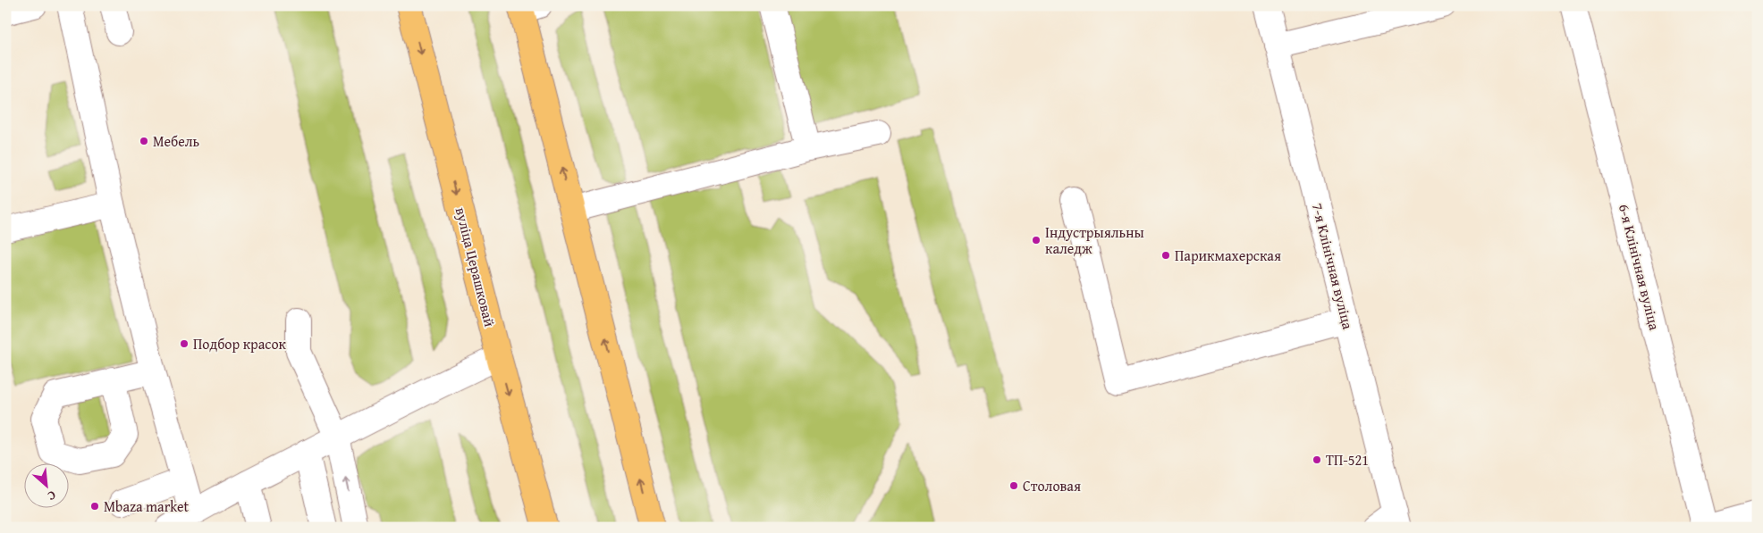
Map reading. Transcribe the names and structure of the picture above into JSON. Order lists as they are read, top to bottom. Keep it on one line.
{"streets":{"main road":["вуліца Церашковай"],"street":["7-я Клінічная вуліца","6-я Клінічная вуліца"]},"places":["Мебель","Індустрыяльны каледж","Парикмахерская","Подбор красок","ТП-521","Столовая","Mbaza market"],"north":"bottom right"}
